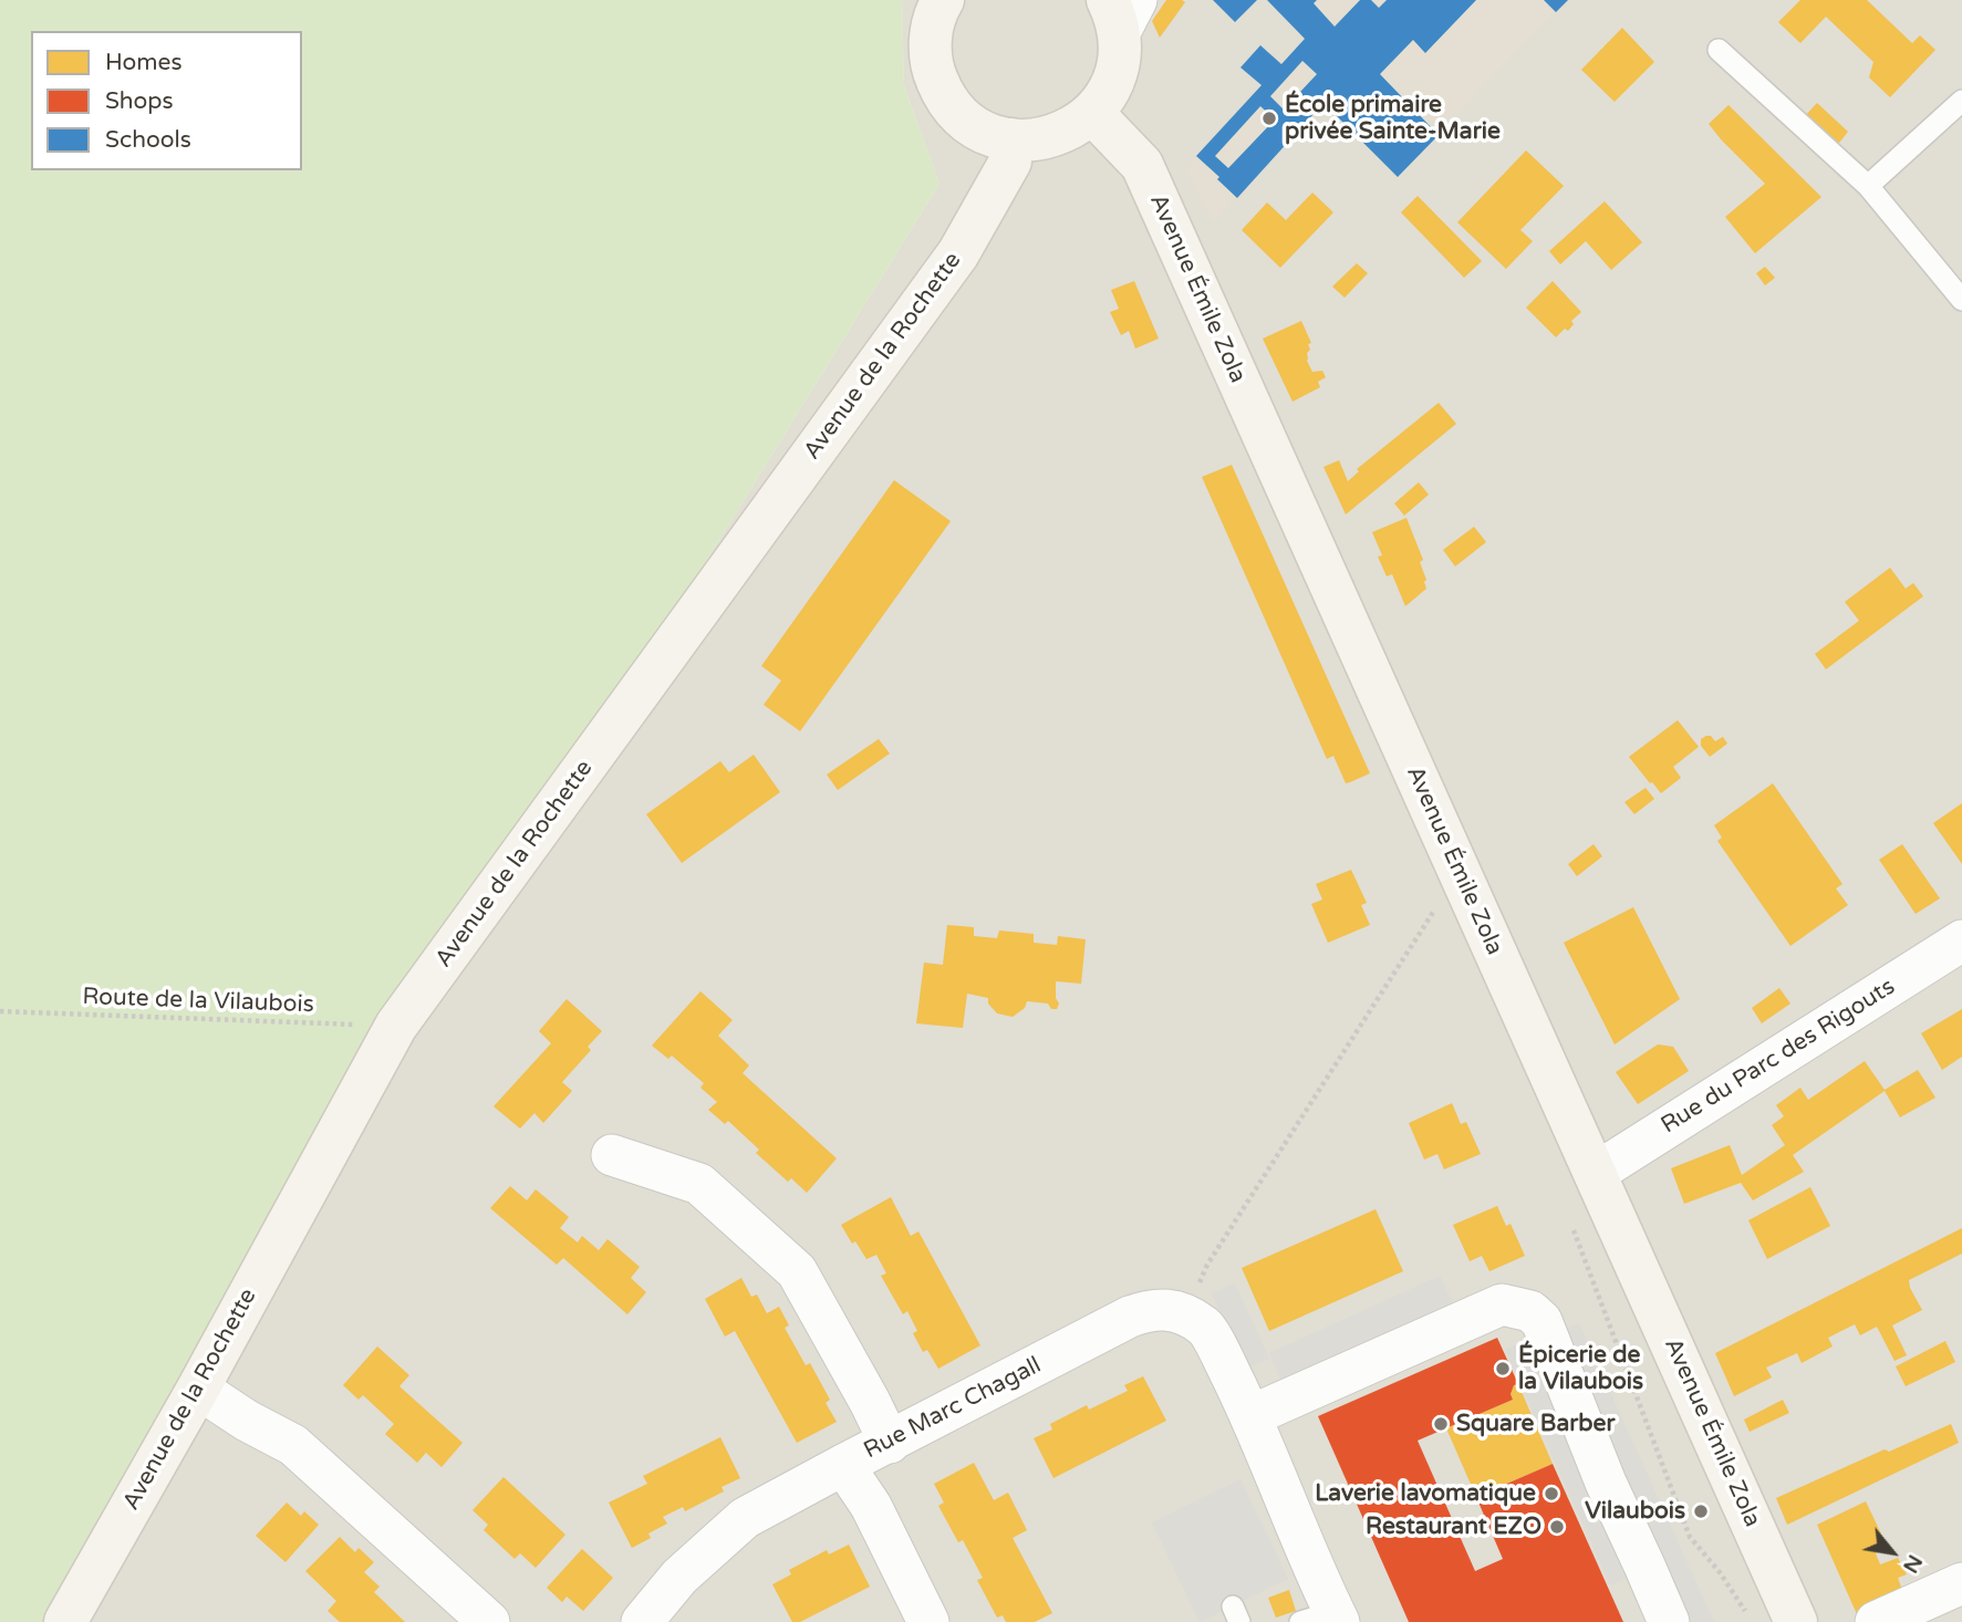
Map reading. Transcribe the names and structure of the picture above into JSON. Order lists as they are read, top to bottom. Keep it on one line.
{"streets":{"main road":["Avenue Émile Zola","Avenue de la Rochette"],"street":["Rue du Parc des Rigouts","Rue Marc Chagall"],"path":["Route de la Vilaubois"]},"crossings":[["Avenue Émile Zola","Rue du Parc des Rigouts"],["Avenue de la Rochette","Route de la Vilaubois"]],"places":["École primaire privée Sainte-Marie","Épicerie de la Vilaubois","Square Barber","Laverie lavomatique","Vilaubois","Restaurant EZO"],"legend":["Homes","Shops","Schools"],"north":"bottom right"}
